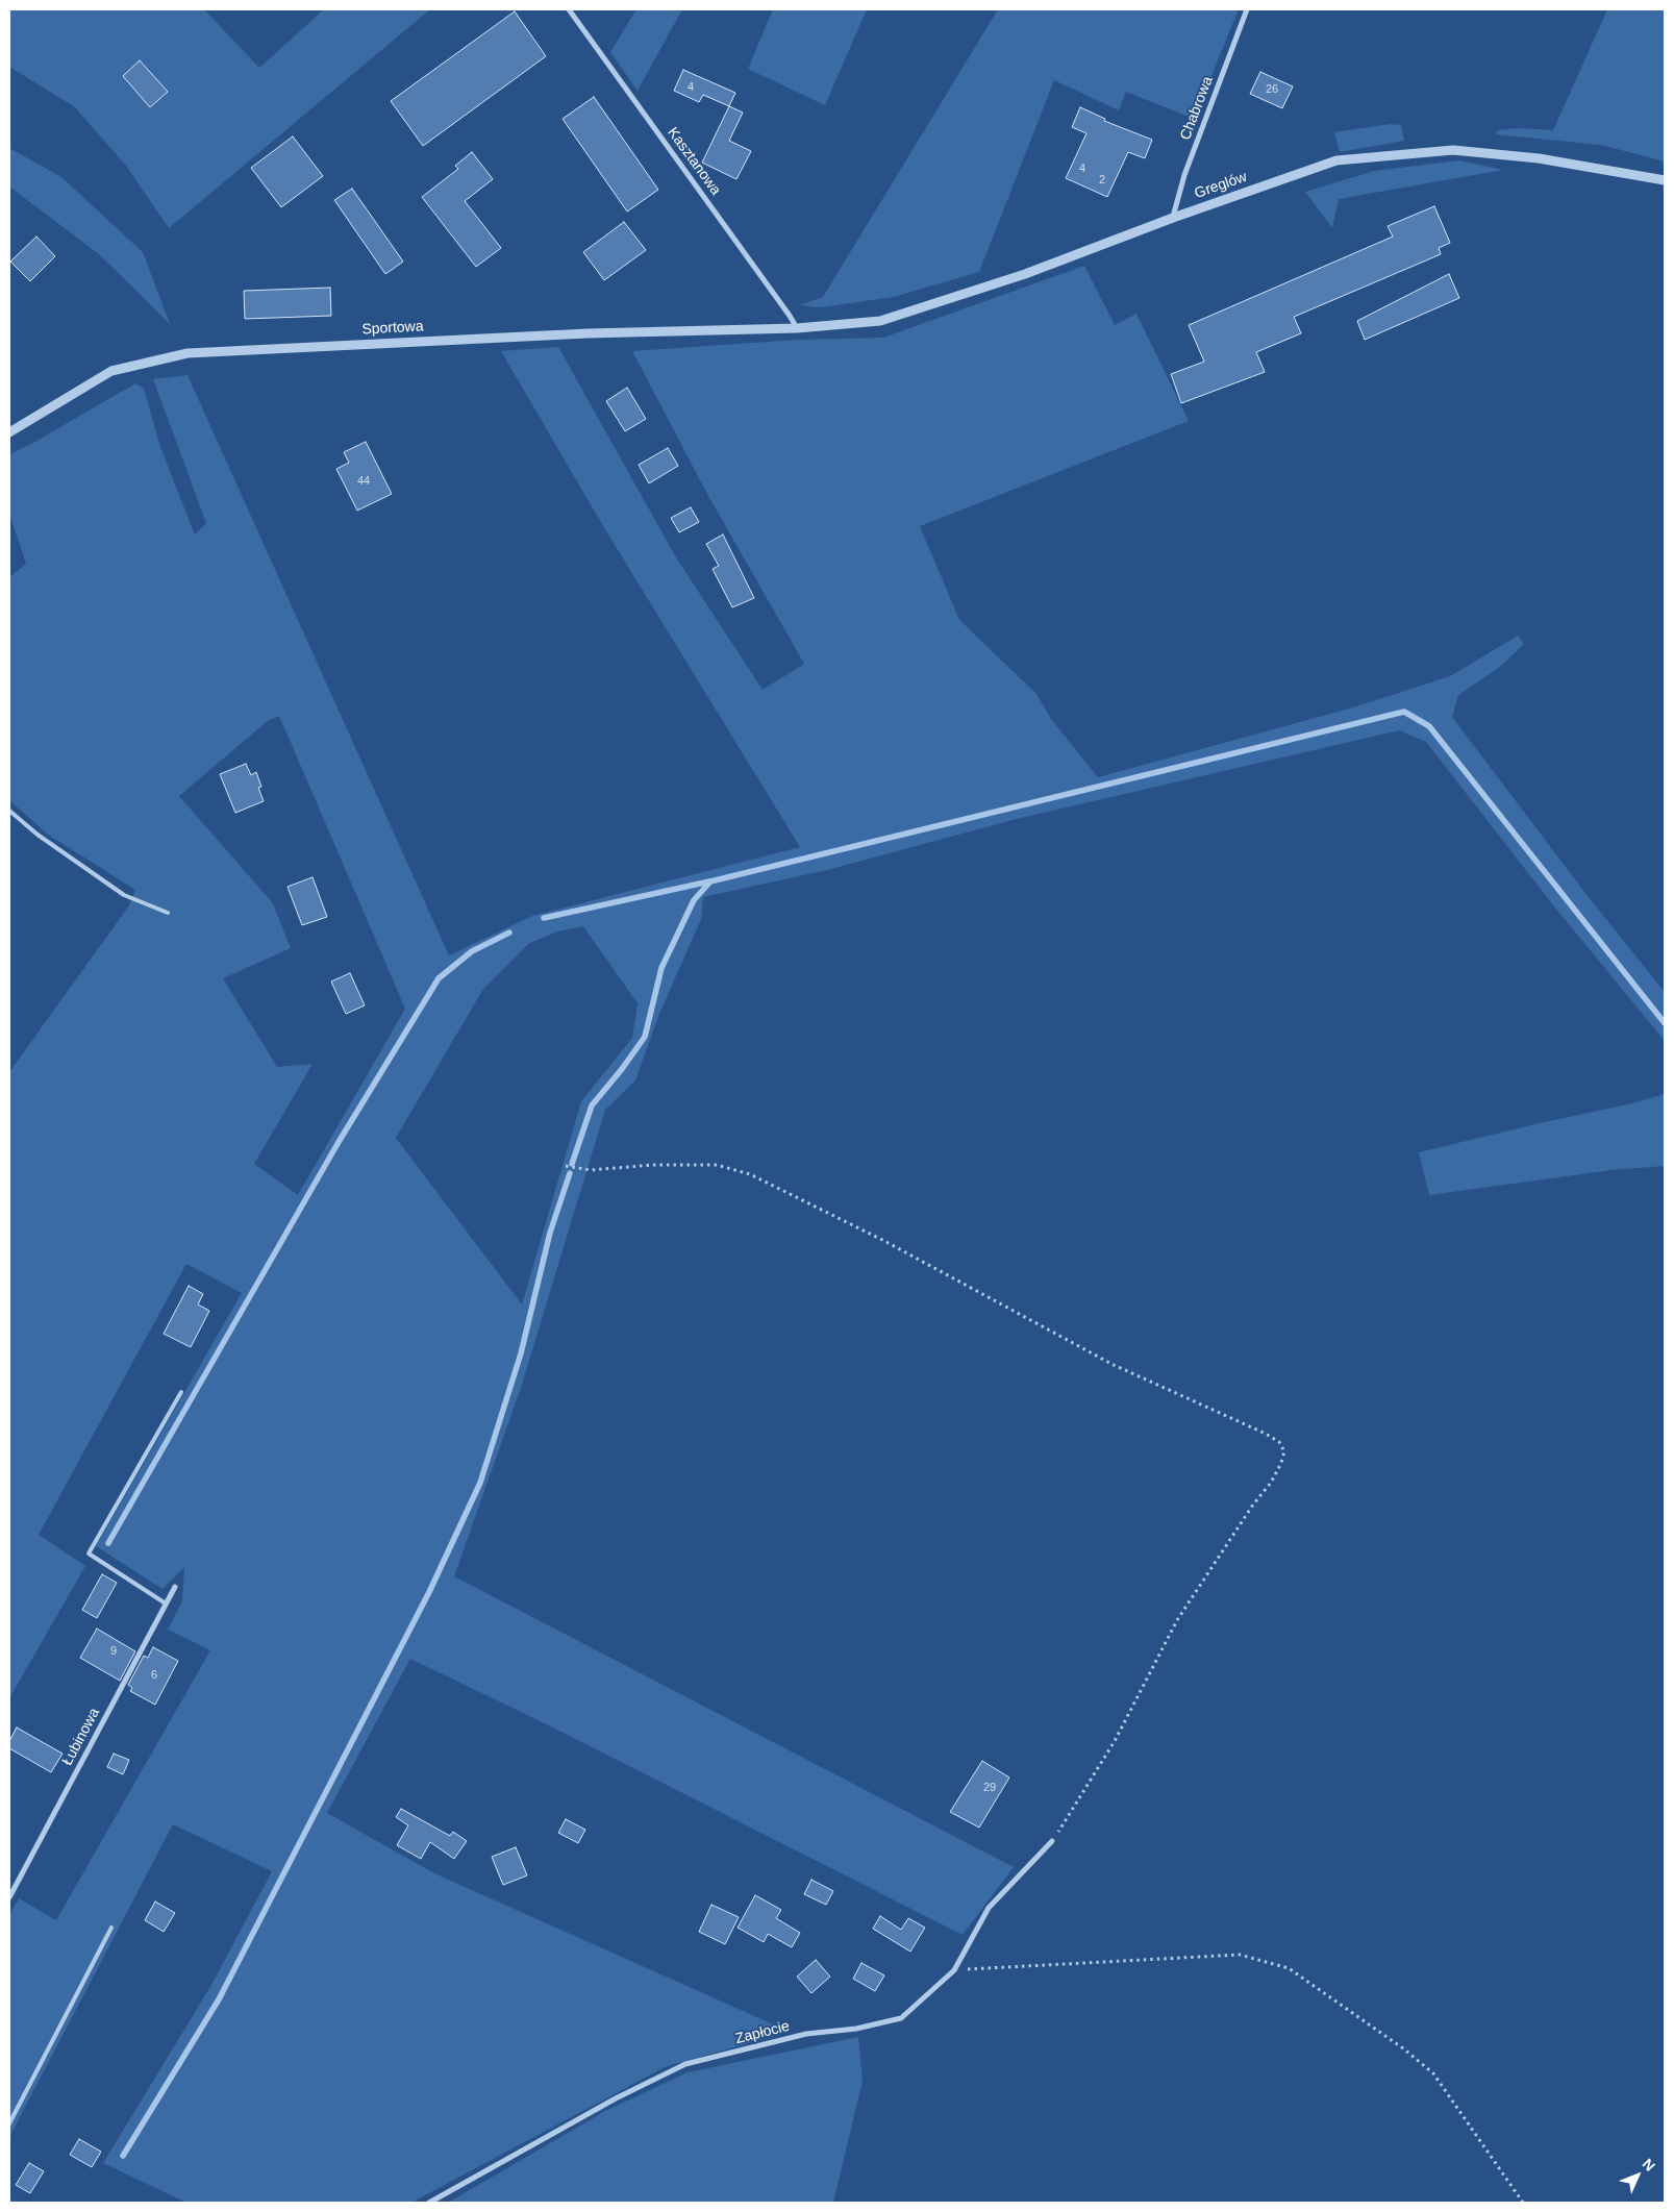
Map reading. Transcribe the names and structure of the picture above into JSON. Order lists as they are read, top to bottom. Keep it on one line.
{"streets":{"street":["Chabrowa","Kasztanowa","Greglów","Sportowa","Łubinowa","Zapłocie"]},"crossings":[["Chabrowa","Greglów"],["Kasztanowa","Greglów"],["Kasztanowa","Sportowa"],["Greglów","Sportowa"]],"house_numbers":["4","26","4","2","44","9","6","29"],"north":"top right"}
